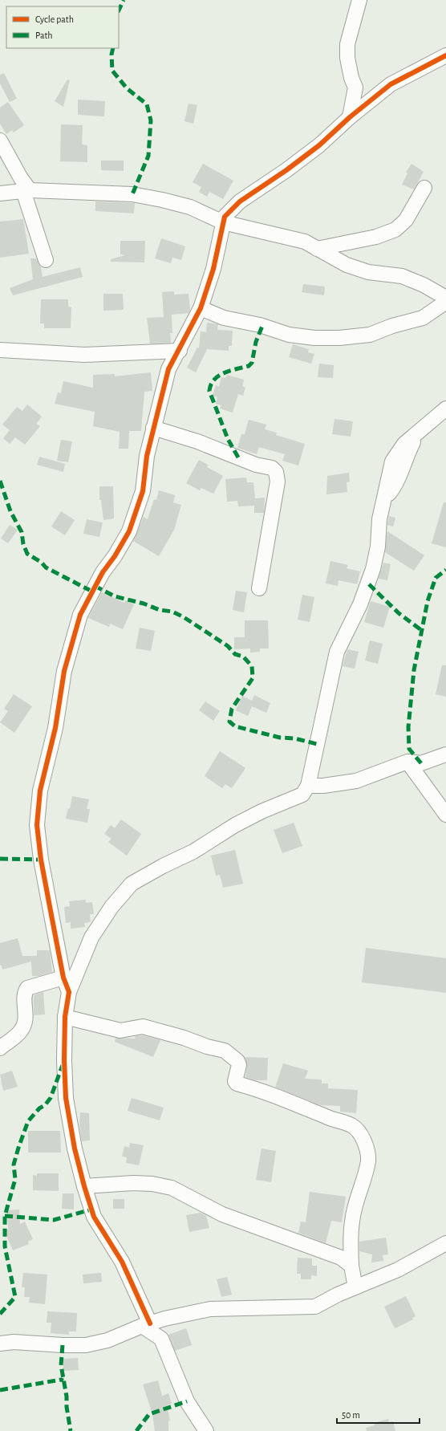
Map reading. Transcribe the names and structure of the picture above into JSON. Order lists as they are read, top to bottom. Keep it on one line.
{"legend":["Cycle path","Path"],"scale_bar":"50 m"}
